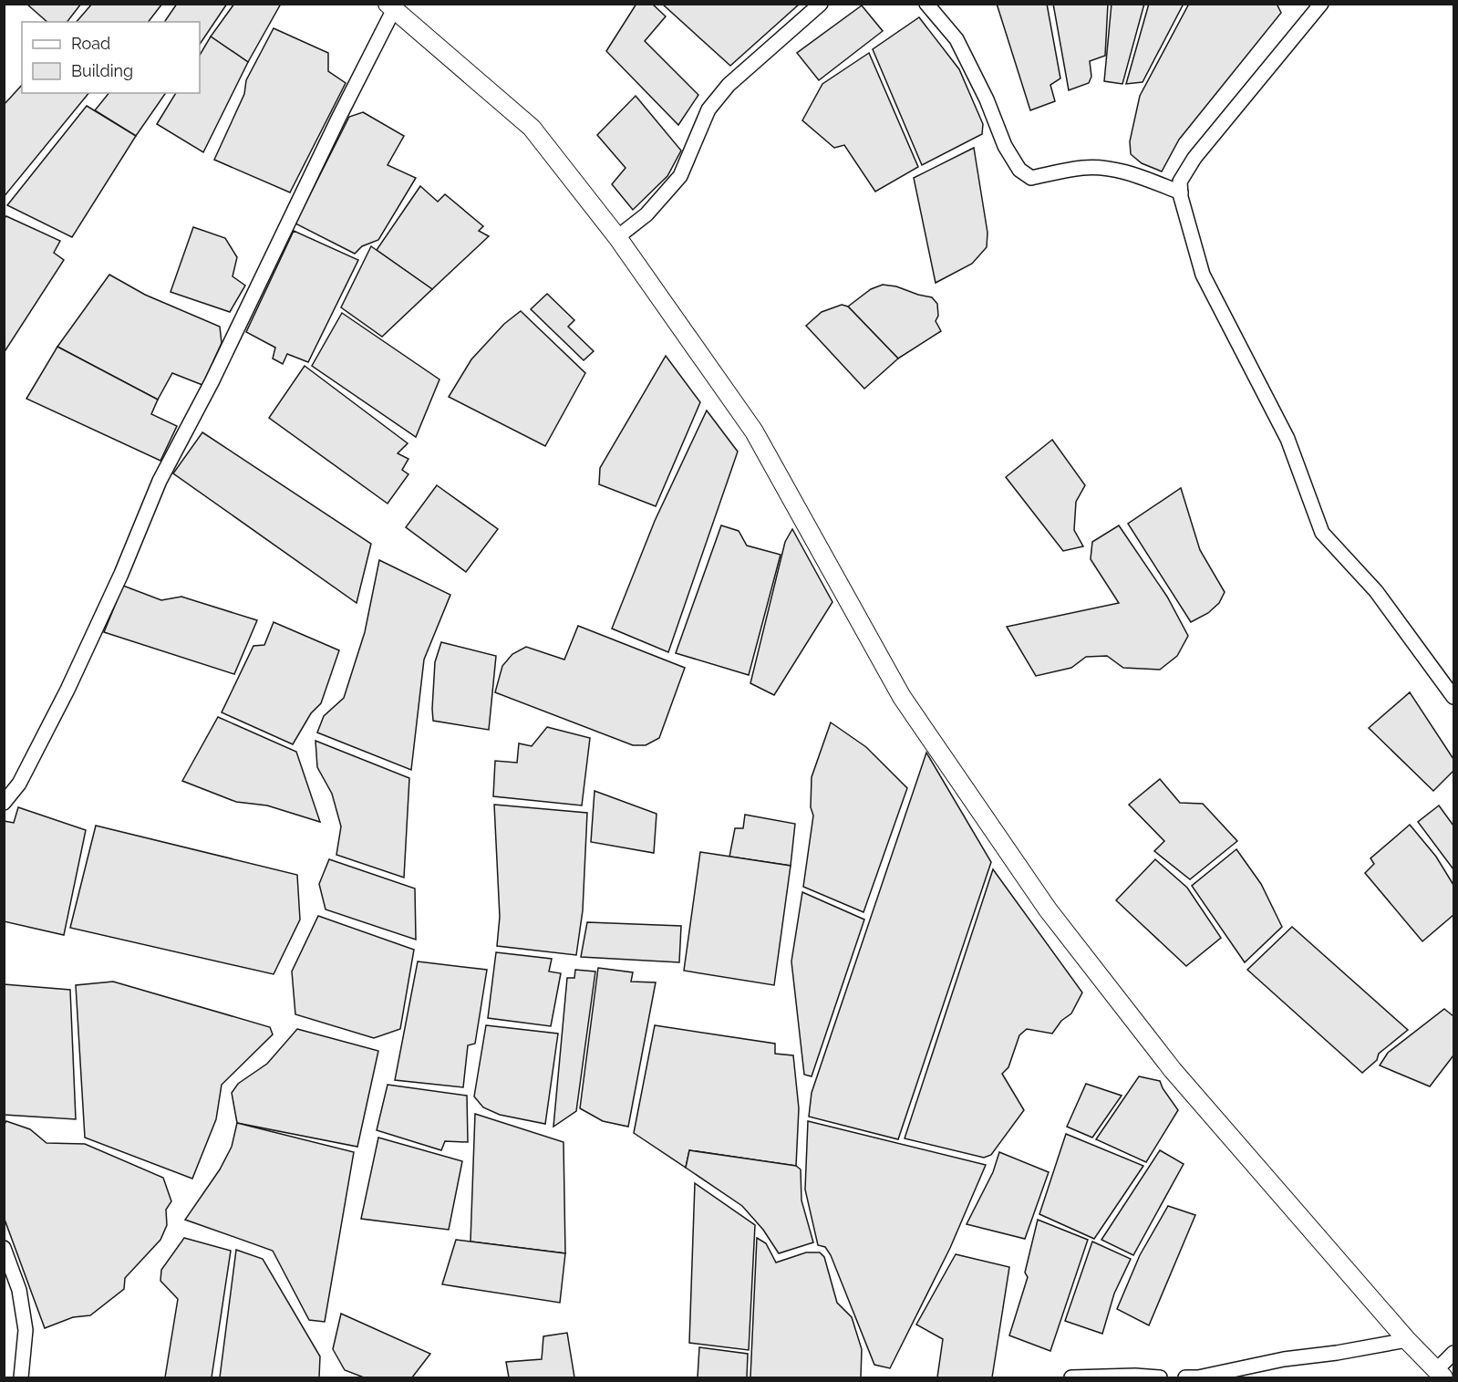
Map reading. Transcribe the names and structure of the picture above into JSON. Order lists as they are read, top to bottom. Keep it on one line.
{"legend":["Road","Building"]}
